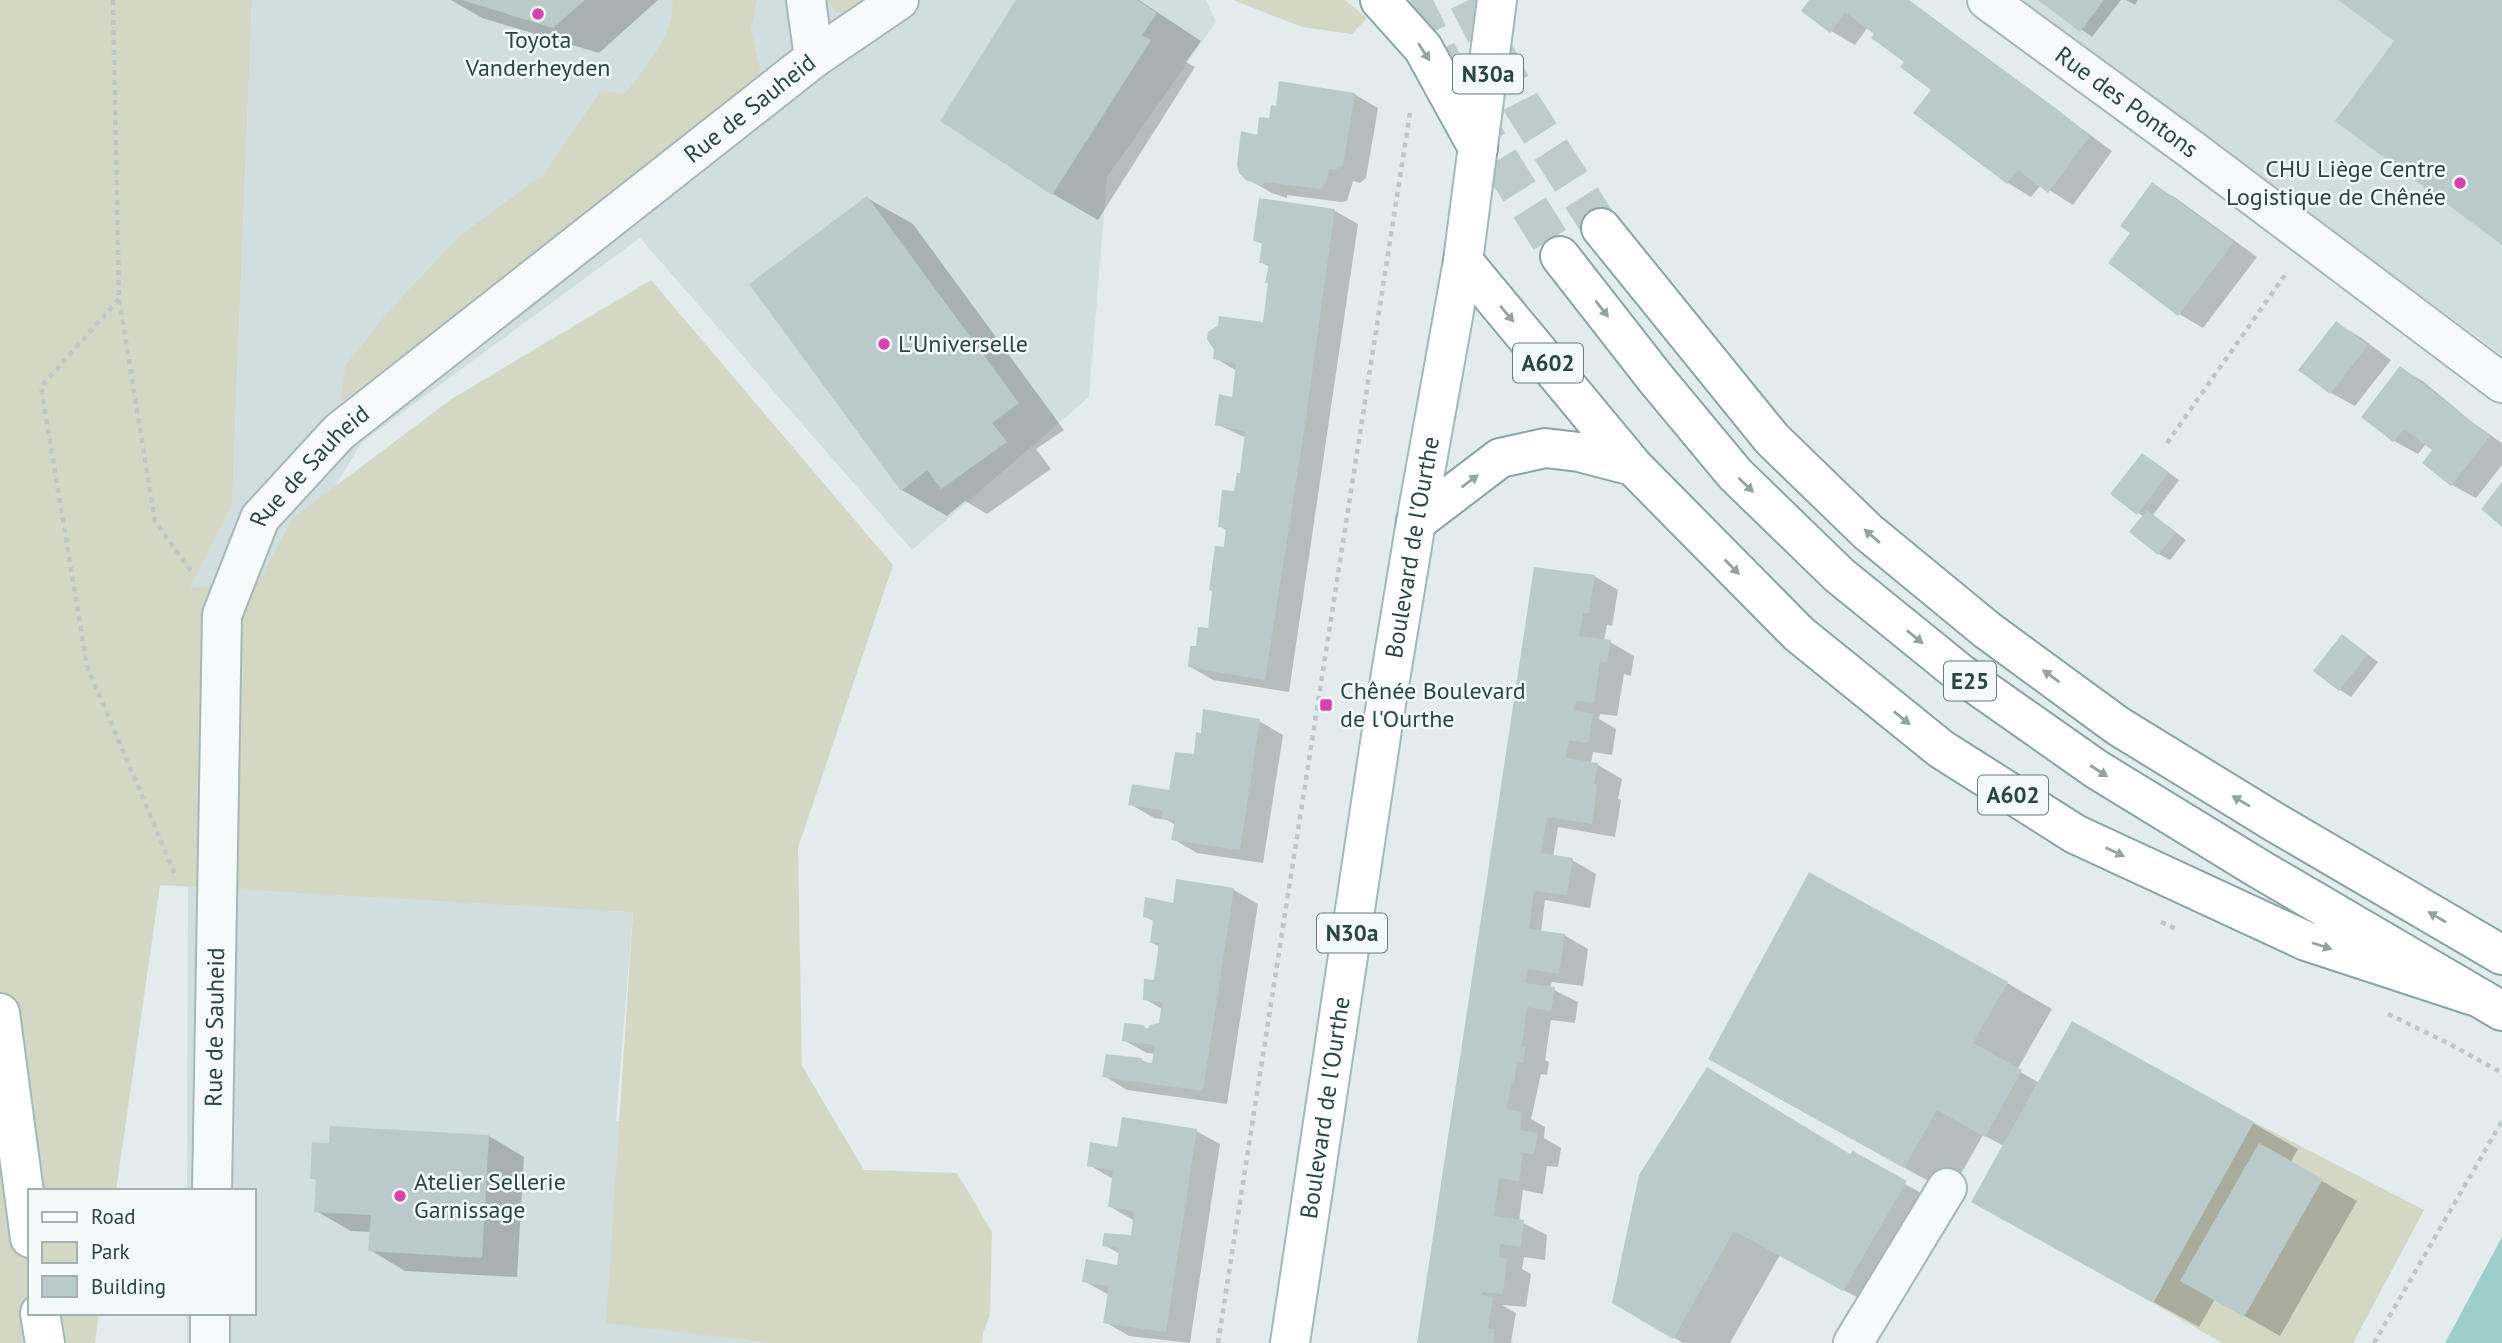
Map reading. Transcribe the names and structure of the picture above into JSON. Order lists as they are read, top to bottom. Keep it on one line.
{"streets":{"main road":["N30a","A602","Boulevard de l'Ourthe","E25"],"street":["Rue des Pontons","Rue de Sauheid"]},"crossings":[["A602","Boulevard de l'Ourthe"],["A602","E25"]],"places":{"other":["Toyota Vanderheyden","CHU Liège Centre Logistique de Chênée","L'Universelle","Atelier Sellerie Garnissage"],"transit":["Chênée Boulevard de l'Ourthe"]},"legend":["Road","Park","Building"]}
